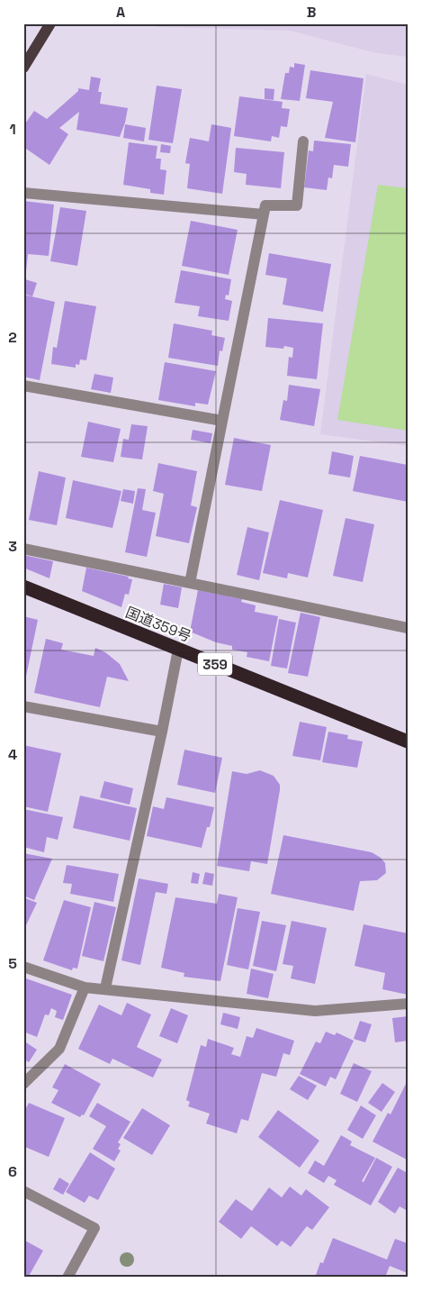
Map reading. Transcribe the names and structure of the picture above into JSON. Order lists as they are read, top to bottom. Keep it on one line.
{"streets":{"highway":["国道359号","359"]},"grid":{"columns":["A","B"],"rows":["1","2","3","4","5","6"]}}
